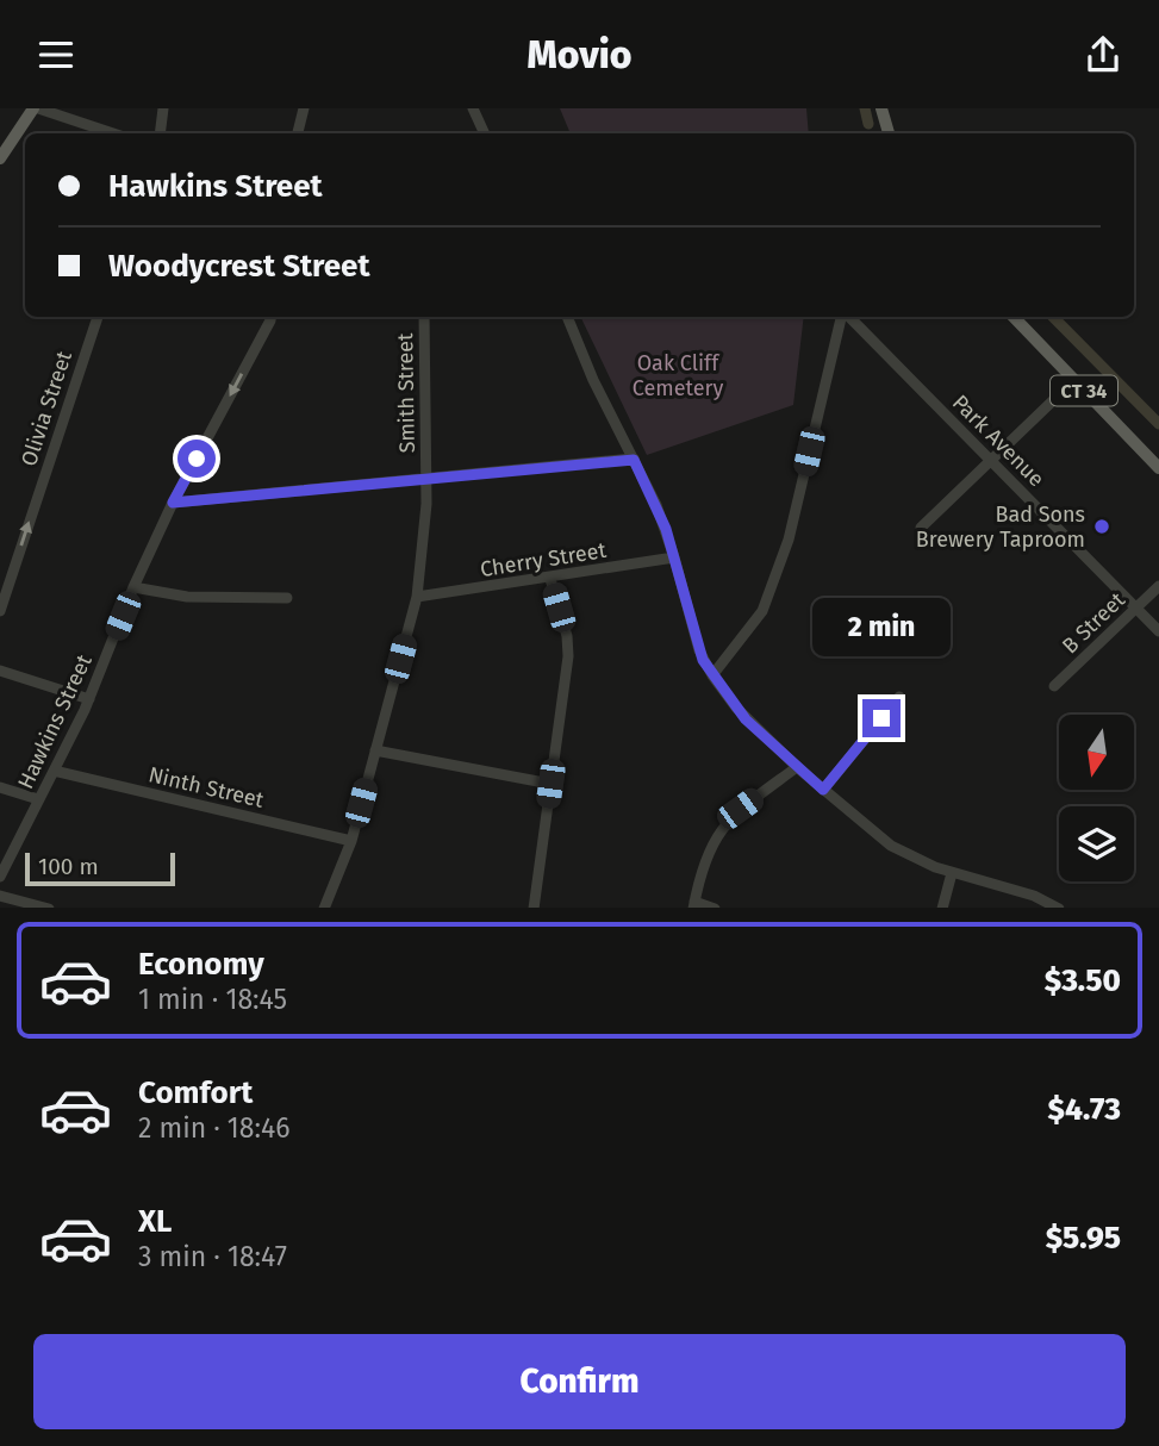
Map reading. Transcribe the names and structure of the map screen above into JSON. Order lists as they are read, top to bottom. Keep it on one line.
{"streets":{"main road":["CT 34"],"street":["Smith Street","Olivia Street","Park Avenue","Cherry Street","B Street","Hawkins Street","Ninth Street"]},"crossings":[["Smith Street","Cherry Street"],["Smith Street","Ninth Street"],["Park Avenue","B Street"],["Hawkins Street","Ninth Street"]],"one_way":["Olivia Street"],"parks":["Oak Cliff Cemetery"],"places":["Bad Sons Brewery Taproom"],"scale_bar":"100 m","north":"bottom","page":{"header":"Movio","banner":["Hawkins Street","Woodycrest Street"],"bubble":"2 min","scale":"100 m","list":[{"name":"Economy","note":"1 min · 18:45","value":"$3.50"},{"name":"Comfort","note":"2 min · 18:46","value":"$4.73"},{"name":"XL","note":"3 min · 18:47","value":"$5.95"}],"buttons":"Confirm"}}
